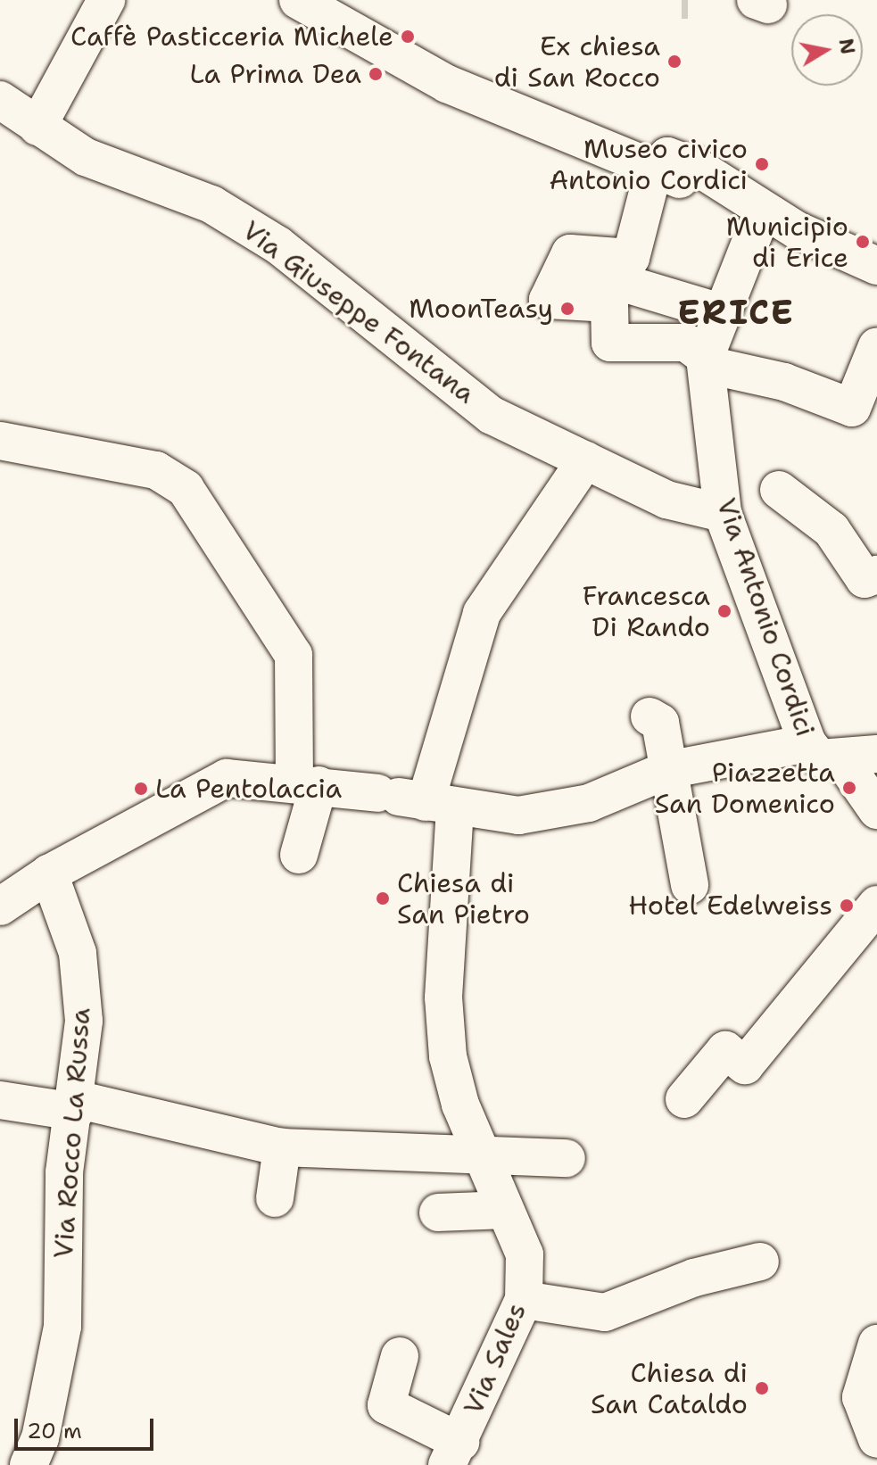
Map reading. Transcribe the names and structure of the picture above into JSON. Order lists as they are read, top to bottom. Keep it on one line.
{"streets":{"street":["Via Giuseppe Fontana","Via Antonio Cordici","Via Rocco La Russa","Via Sales"]},"crossings":[["Via Giuseppe Fontana","Via Antonio Cordici"],["Via Giuseppe Fontana","Via Sales"]],"districts":["ERICE"],"places":["Caffè Pasticceria Michele","Ex chiesa di San Rocco","La Prima Dea","Museo civico Antonio Cordici","Municipio di Erice","MoonTeasy","Francesca Di Rando","Piazzetta San Domenico","La Pentolaccia","Chiesa di San Pietro","Hotel Edelweiss","Chiesa di San Cataldo"],"scale_bar":"20 m","north":"right"}
